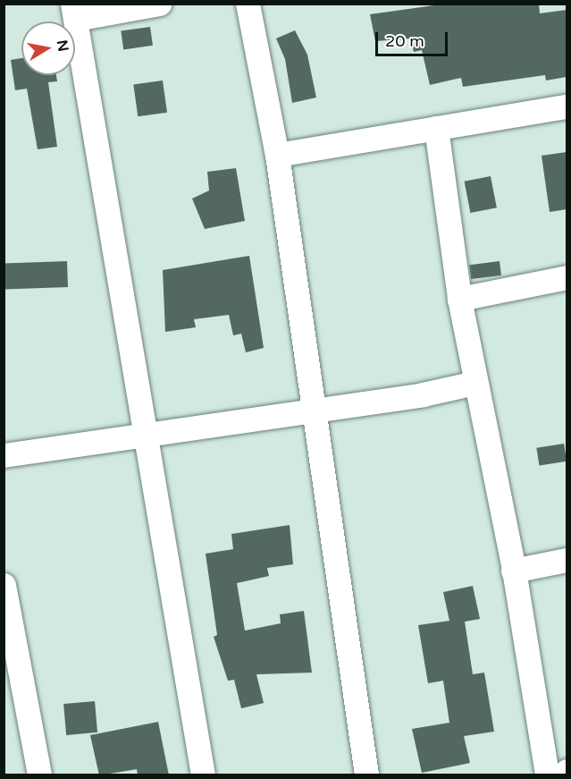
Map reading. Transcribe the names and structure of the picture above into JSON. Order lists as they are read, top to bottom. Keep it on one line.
{"scale_bar":"20 m","north":"right"}
